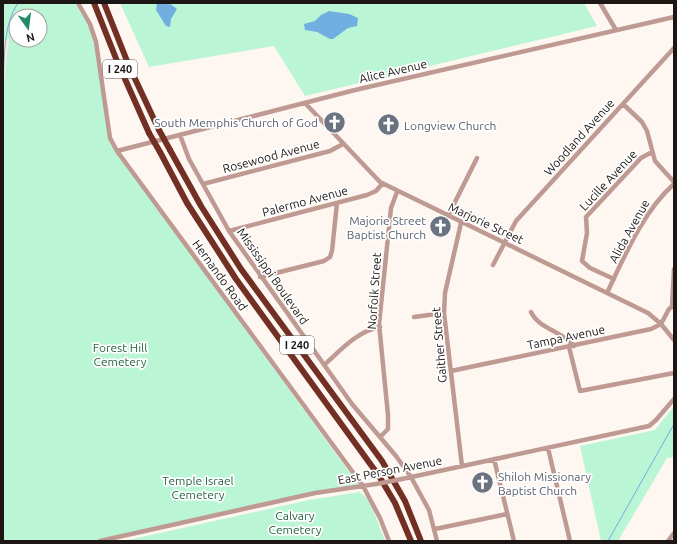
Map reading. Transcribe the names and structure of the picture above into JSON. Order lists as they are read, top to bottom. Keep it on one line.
{"streets":{"highway":["I 240"],"street":["Alice Avenue","Woodland Avenue","Rosewood Avenue","Lucille Avenue","Palermo Avenue","Marjorie Street","Alida Avenue","Hernando Road","Mississippi Boulevard","Norfolk Street","Tampa Avenue","Gaither Street","East Person Avenue"]},"crossings":[["Alice Avenue","Marjorie Street"],["Alice Avenue","Hernando Road"],["Alice Avenue","Mississippi Boulevard"],["Woodland Avenue","Marjorie Street"],["Rosewood Avenue","Marjorie Street"],["Rosewood Avenue","Mississippi Boulevard"],["Lucille Avenue","Alida Avenue"],["Palermo Avenue","Marjorie Street"],["Palermo Avenue","Mississippi Boulevard"],["Marjorie Street","Alida Avenue"],["Marjorie Street","Norfolk Street"],["Marjorie Street","Tampa Avenue"],["Marjorie Street","Gaither Street"],["Hernando Road","East Person Avenue"],["Mississippi Boulevard","Norfolk Street"],["Mississippi Boulevard","East Person Avenue"],["Tampa Avenue","Gaither Street"],["Gaither Street","East Person Avenue"]],"parks":["Forest Hill Cemetery","Temple Israel Cemetery","Calvary Cemetery"],"places":{"church":["South Memphis Church of God","Longview Church","Majorie Street Baptist Church","Shiloh Missionary Baptist Church"]},"north":"bottom"}
